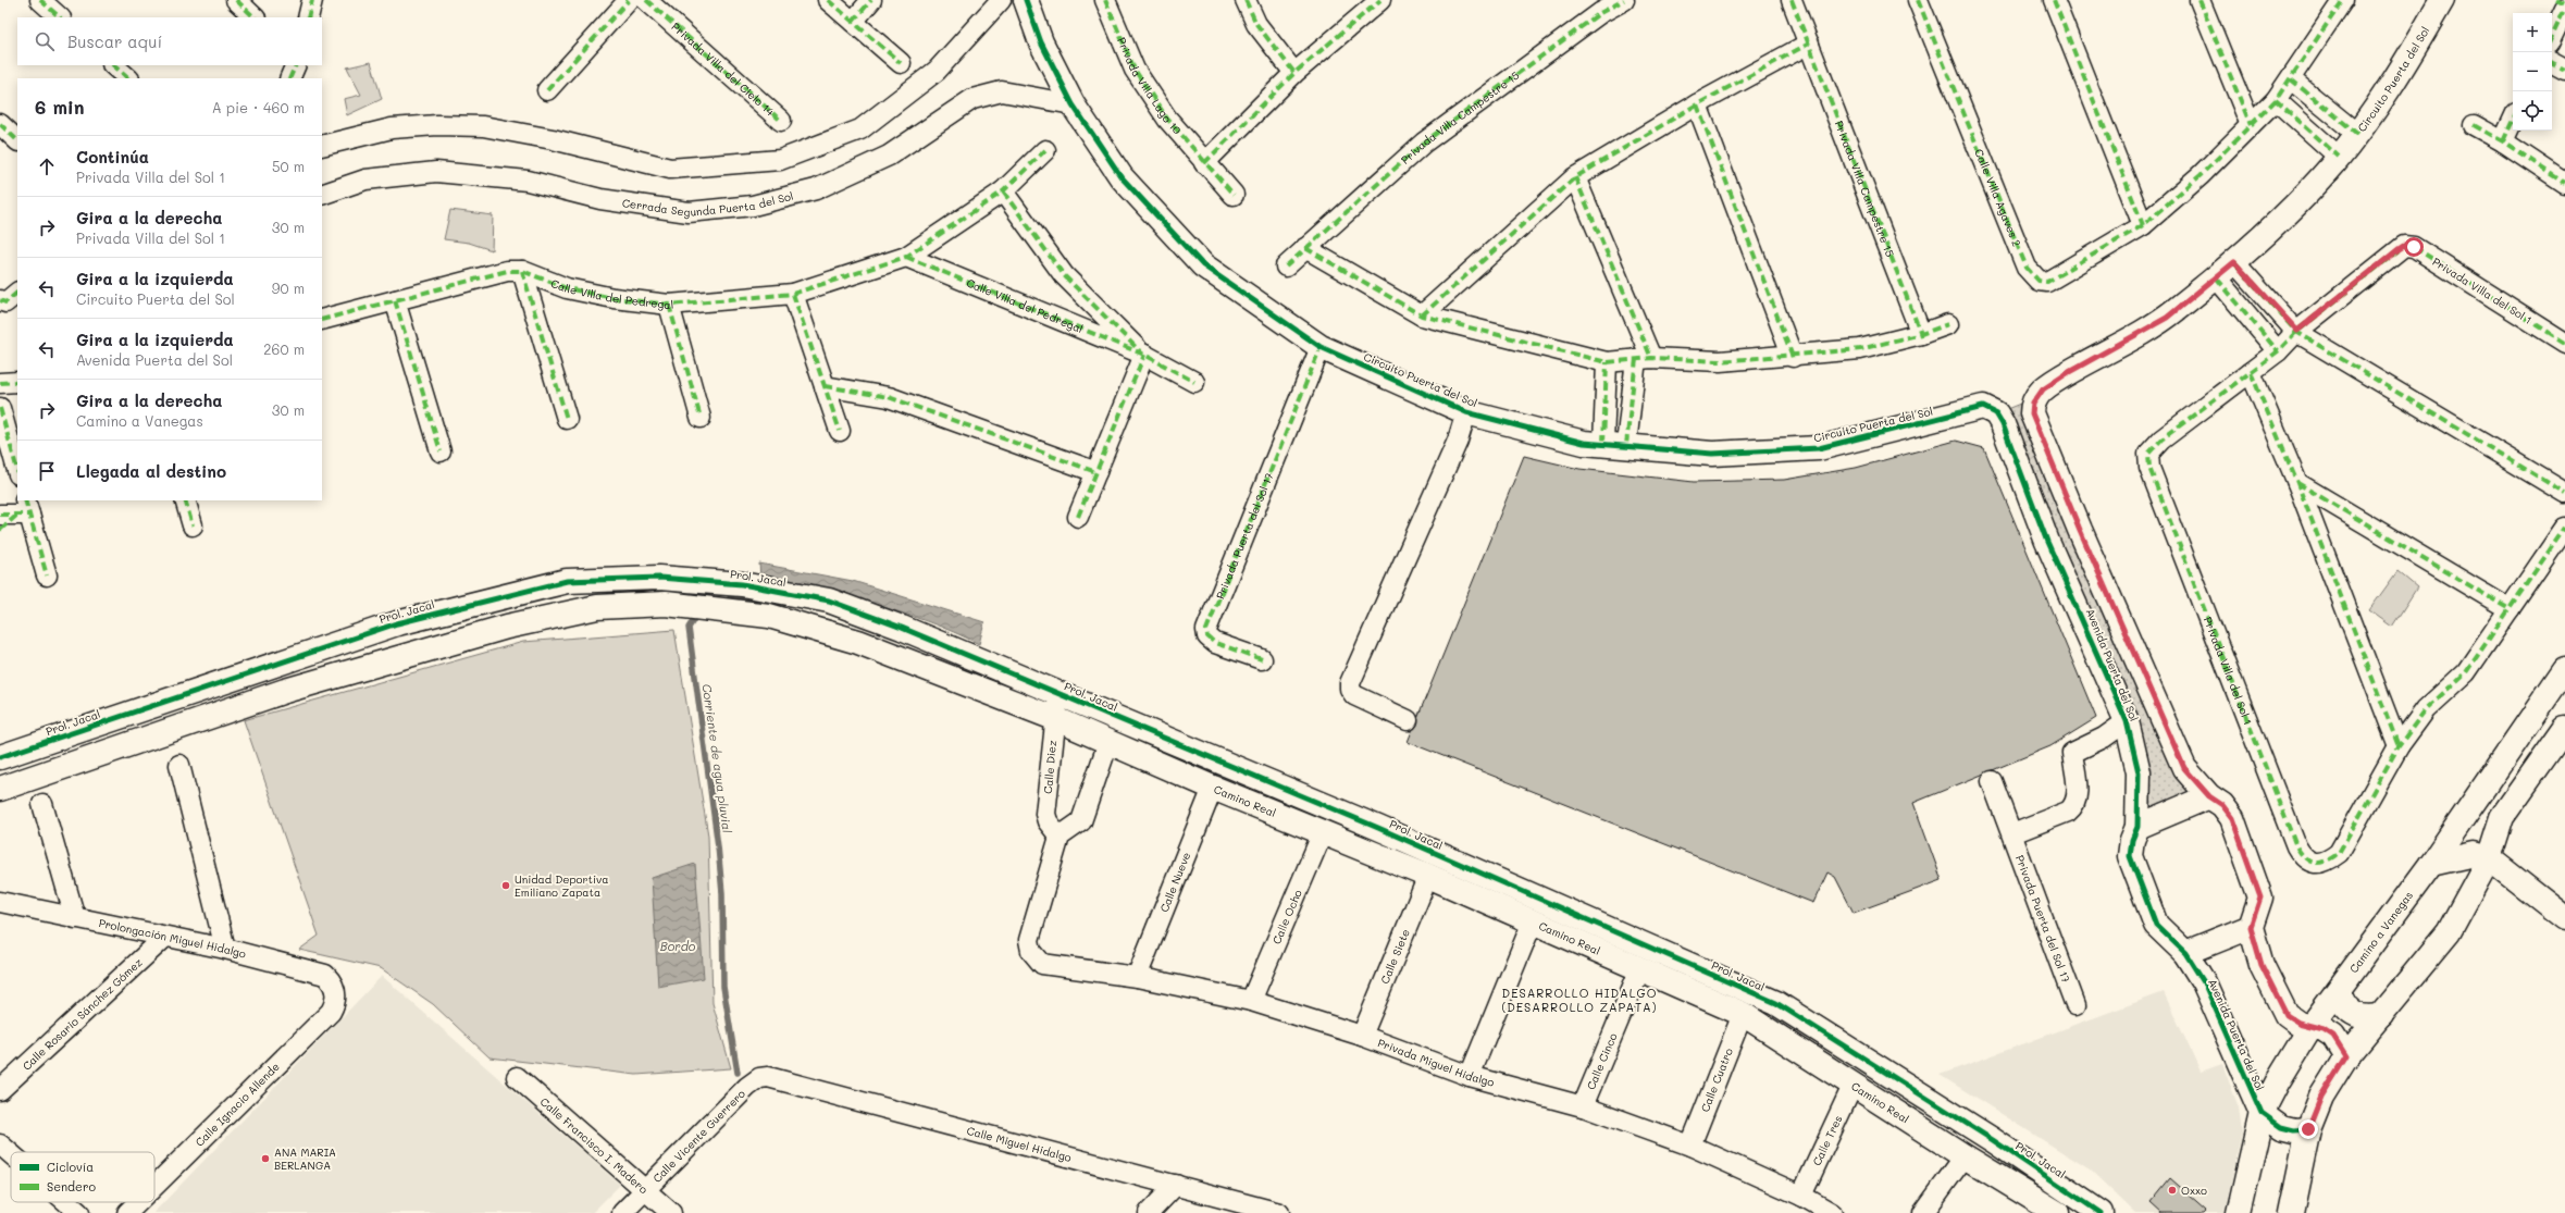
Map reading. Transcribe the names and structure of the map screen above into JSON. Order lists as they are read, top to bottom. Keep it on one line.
{"streets":{"street":["Privada Villa del Cielo 14","Circuito Puerta del Sol","Privada Villa Lago 10","Privada Villa Campestre 15","Cerrada Segunda Puerta del Sol","Calle Villa Agaves 2","Privada Villa del Sol 1","Calle Villa del Pedregal","Privada Puerta del Sol 17","Prol. Jacal","Avenida Puerta del Sol","Calle Diez","Camino Real","Calle Nueve","Calle Ocho","Camino a Vanegas","Prolongación Miguel Hidalgo","Calle Siete","Calle Rosario Sánchez Gómez","Privada Miguel Hidalgo","Calle Cinco","Calle Cuatro","Calle Ignacio Allende","Calle Vicente Guerrero","Calle Tres","Calle Miguel Hidalgo","Calle Francisco I. Madero"]},"crossings":[["Circuito Puerta del Sol","Cerrada Segunda Puerta del Sol"],["Circuito Puerta del Sol","Calle Villa Agaves 2"],["Circuito Puerta del Sol","Privada Puerta del Sol 17"],["Circuito Puerta del Sol","Avenida Puerta del Sol"],["Prol. Jacal","Calle Diez"],["Avenida Puerta del Sol","Camino a Vanegas"],["Calle Diez","Camino Real"],["Calle Diez","Privada Miguel Hidalgo"],["Camino Real","Calle Nueve"],["Camino Real","Calle Ocho"],["Camino Real","Calle Siete"],["Camino Real","Calle Cinco"],["Camino Real","Calle Cuatro"],["Camino Real","Calle Tres"],["Calle Nueve","Privada Miguel Hidalgo"],["Calle Ocho","Privada Miguel Hidalgo"],["Prolongación Miguel Hidalgo","Calle Rosario Sánchez Gómez"],["Prolongación Miguel Hidalgo","Calle Ignacio Allende"],["Calle Siete","Privada Miguel Hidalgo"],["Privada Miguel Hidalgo","Calle Cinco"],["Privada Miguel Hidalgo","Calle Cuatro"],["Privada Miguel Hidalgo","Calle Tres"],["Calle Vicente Guerrero","Calle Miguel Hidalgo"],["Calle Vicente Guerrero","Calle Francisco I. Madero"]],"districts":["DESARROLLO HIDALGO (DESARROLLO ZAPATA)"],"water":["Corriente de agua pluvial","Bordo"],"places":["Unidad Deportiva Emiliano Zapata","ANA MARIA BERLANGA","Oxxo"],"legend":["Ciclovía","Sendero"],"page":{"map_buttons":["+","−"],"search":"Buscar aquí","heading":["6 min","A pie · 460 m"],"list":[["Continúa","Privada Villa del Sol 1","50 m"],["Gira a la derecha","Privada Villa del Sol 1","30 m"],["Gira a la izquierda","Circuito Puerta del Sol","90 m"],["Gira a la izquierda","Avenida Puerta del Sol","260 m"],["Gira a la derecha","Camino a Vanegas","30 m"],"Llegada al destino"]}}
